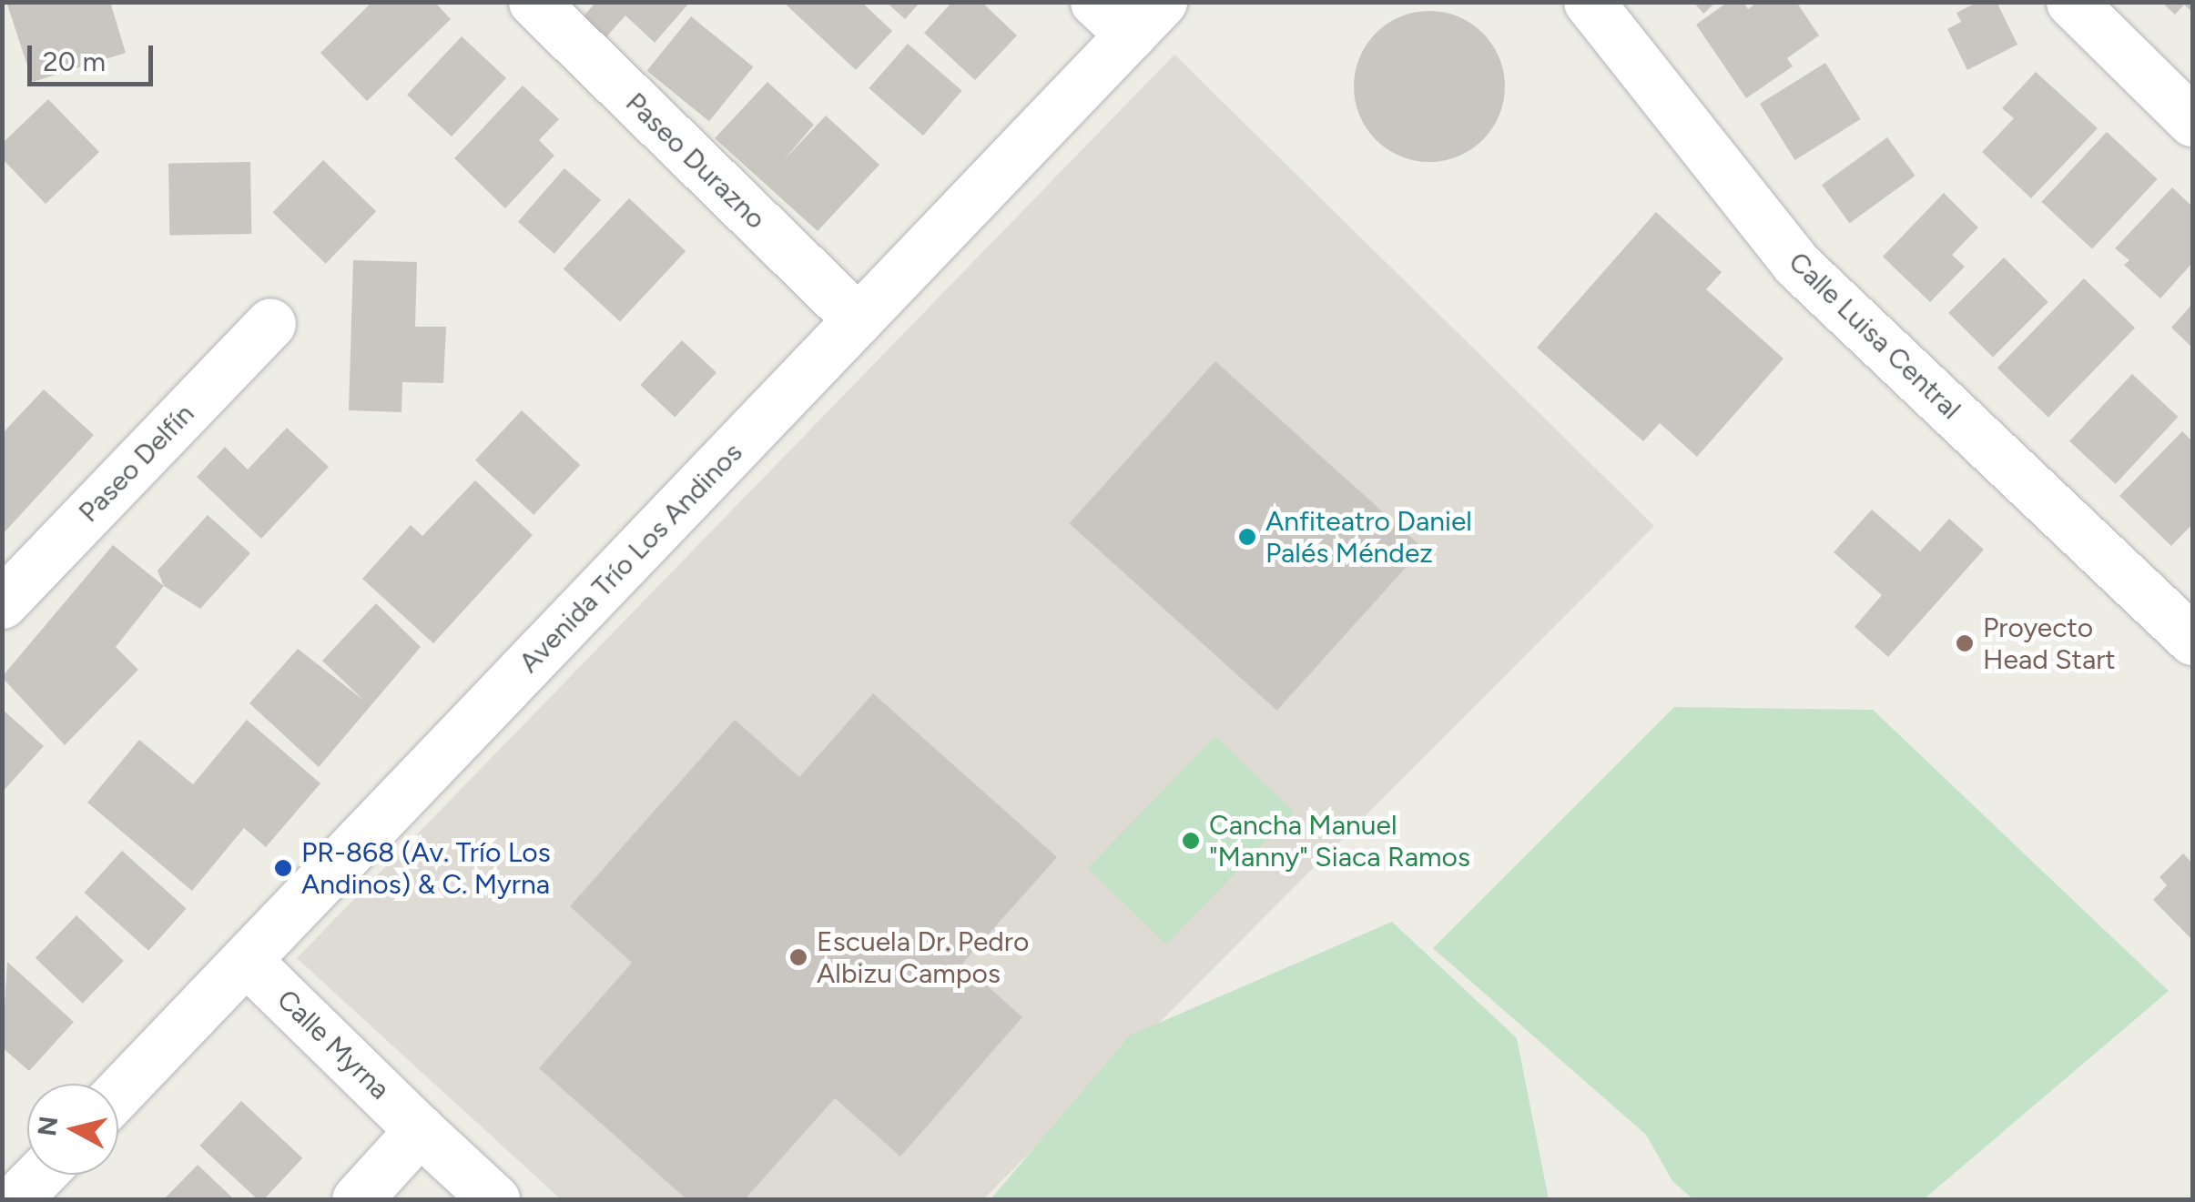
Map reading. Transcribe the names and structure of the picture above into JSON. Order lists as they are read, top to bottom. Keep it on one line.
{"streets":{"street":["Paseo Durazno","Calle Luisa Central","Paseo Delfín","Avenida Trío Los Andinos","Calle Myrna"]},"crossings":[["Paseo Durazno","Avenida Trío Los Andinos"],["Avenida Trío Los Andinos","Calle Myrna"]],"places":["Anfiteatro Daniel Palés Méndez","Proyecto Head Start","Cancha Manuel \"Manny\" Siaca Ramos","PR-868 (Av. Trío Los Andinos) & C. Myrna","Escuela Dr. Pedro Albizu Campos"],"scale_bar":"20 m","north":"left"}
